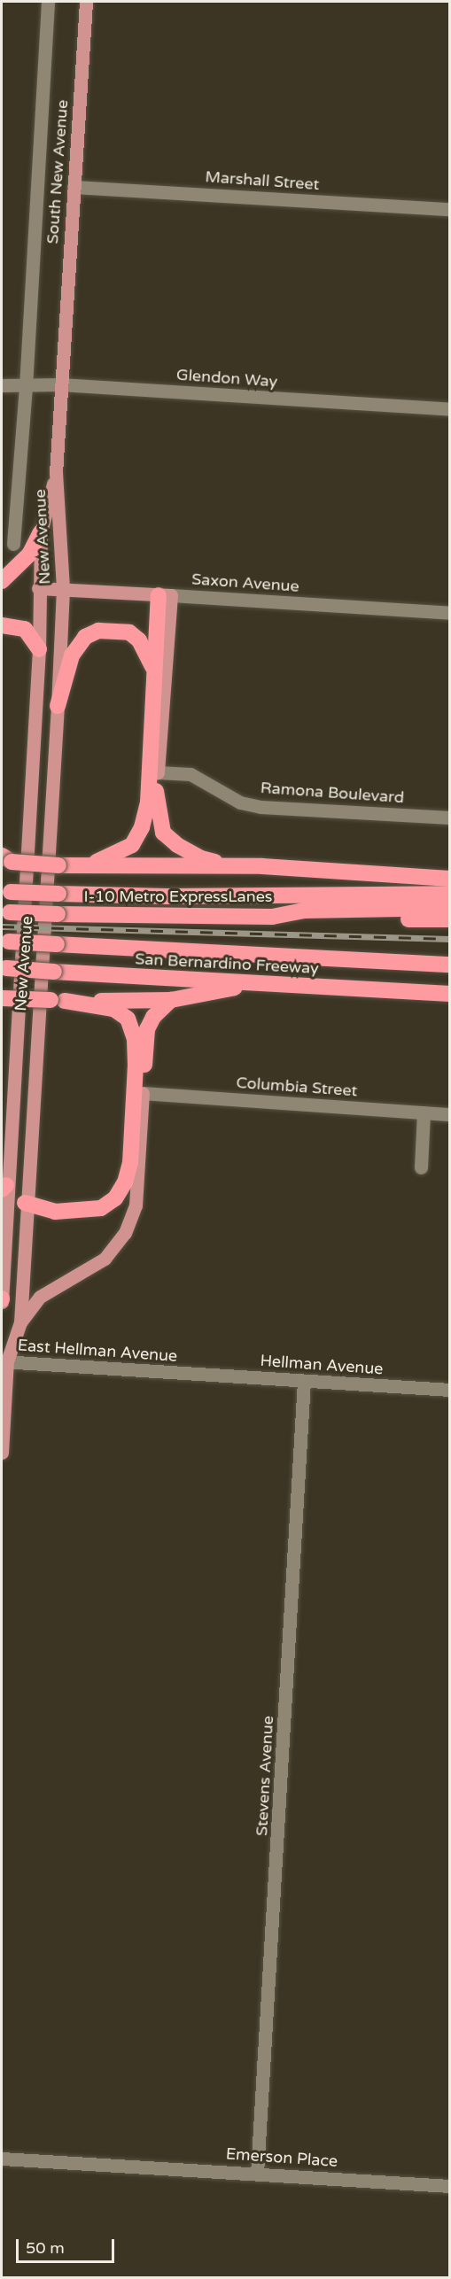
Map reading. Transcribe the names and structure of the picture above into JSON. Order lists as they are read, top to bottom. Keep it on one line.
{"streets":{"highway":["I-10 Metro ExpressLanes","San Bernardino Freeway"],"main road":["South New Avenue","New Avenue","Saxon Avenue"],"street":["Marshall Street","Glendon Way","Ramona Boulevard","Columbia Street","East Hellman Avenue","Hellman Avenue","Stevens Avenue","Emerson Place"]},"crossings":[["South New Avenue","Marshall Street"],["South New Avenue","Glendon Way"],["New Avenue","Saxon Avenue"],["New Avenue","East Hellman Avenue"],["East Hellman Avenue","Hellman Avenue"],["Hellman Avenue","Stevens Avenue"],["Stevens Avenue","Emerson Place"]],"scale_bar":"50 m"}
